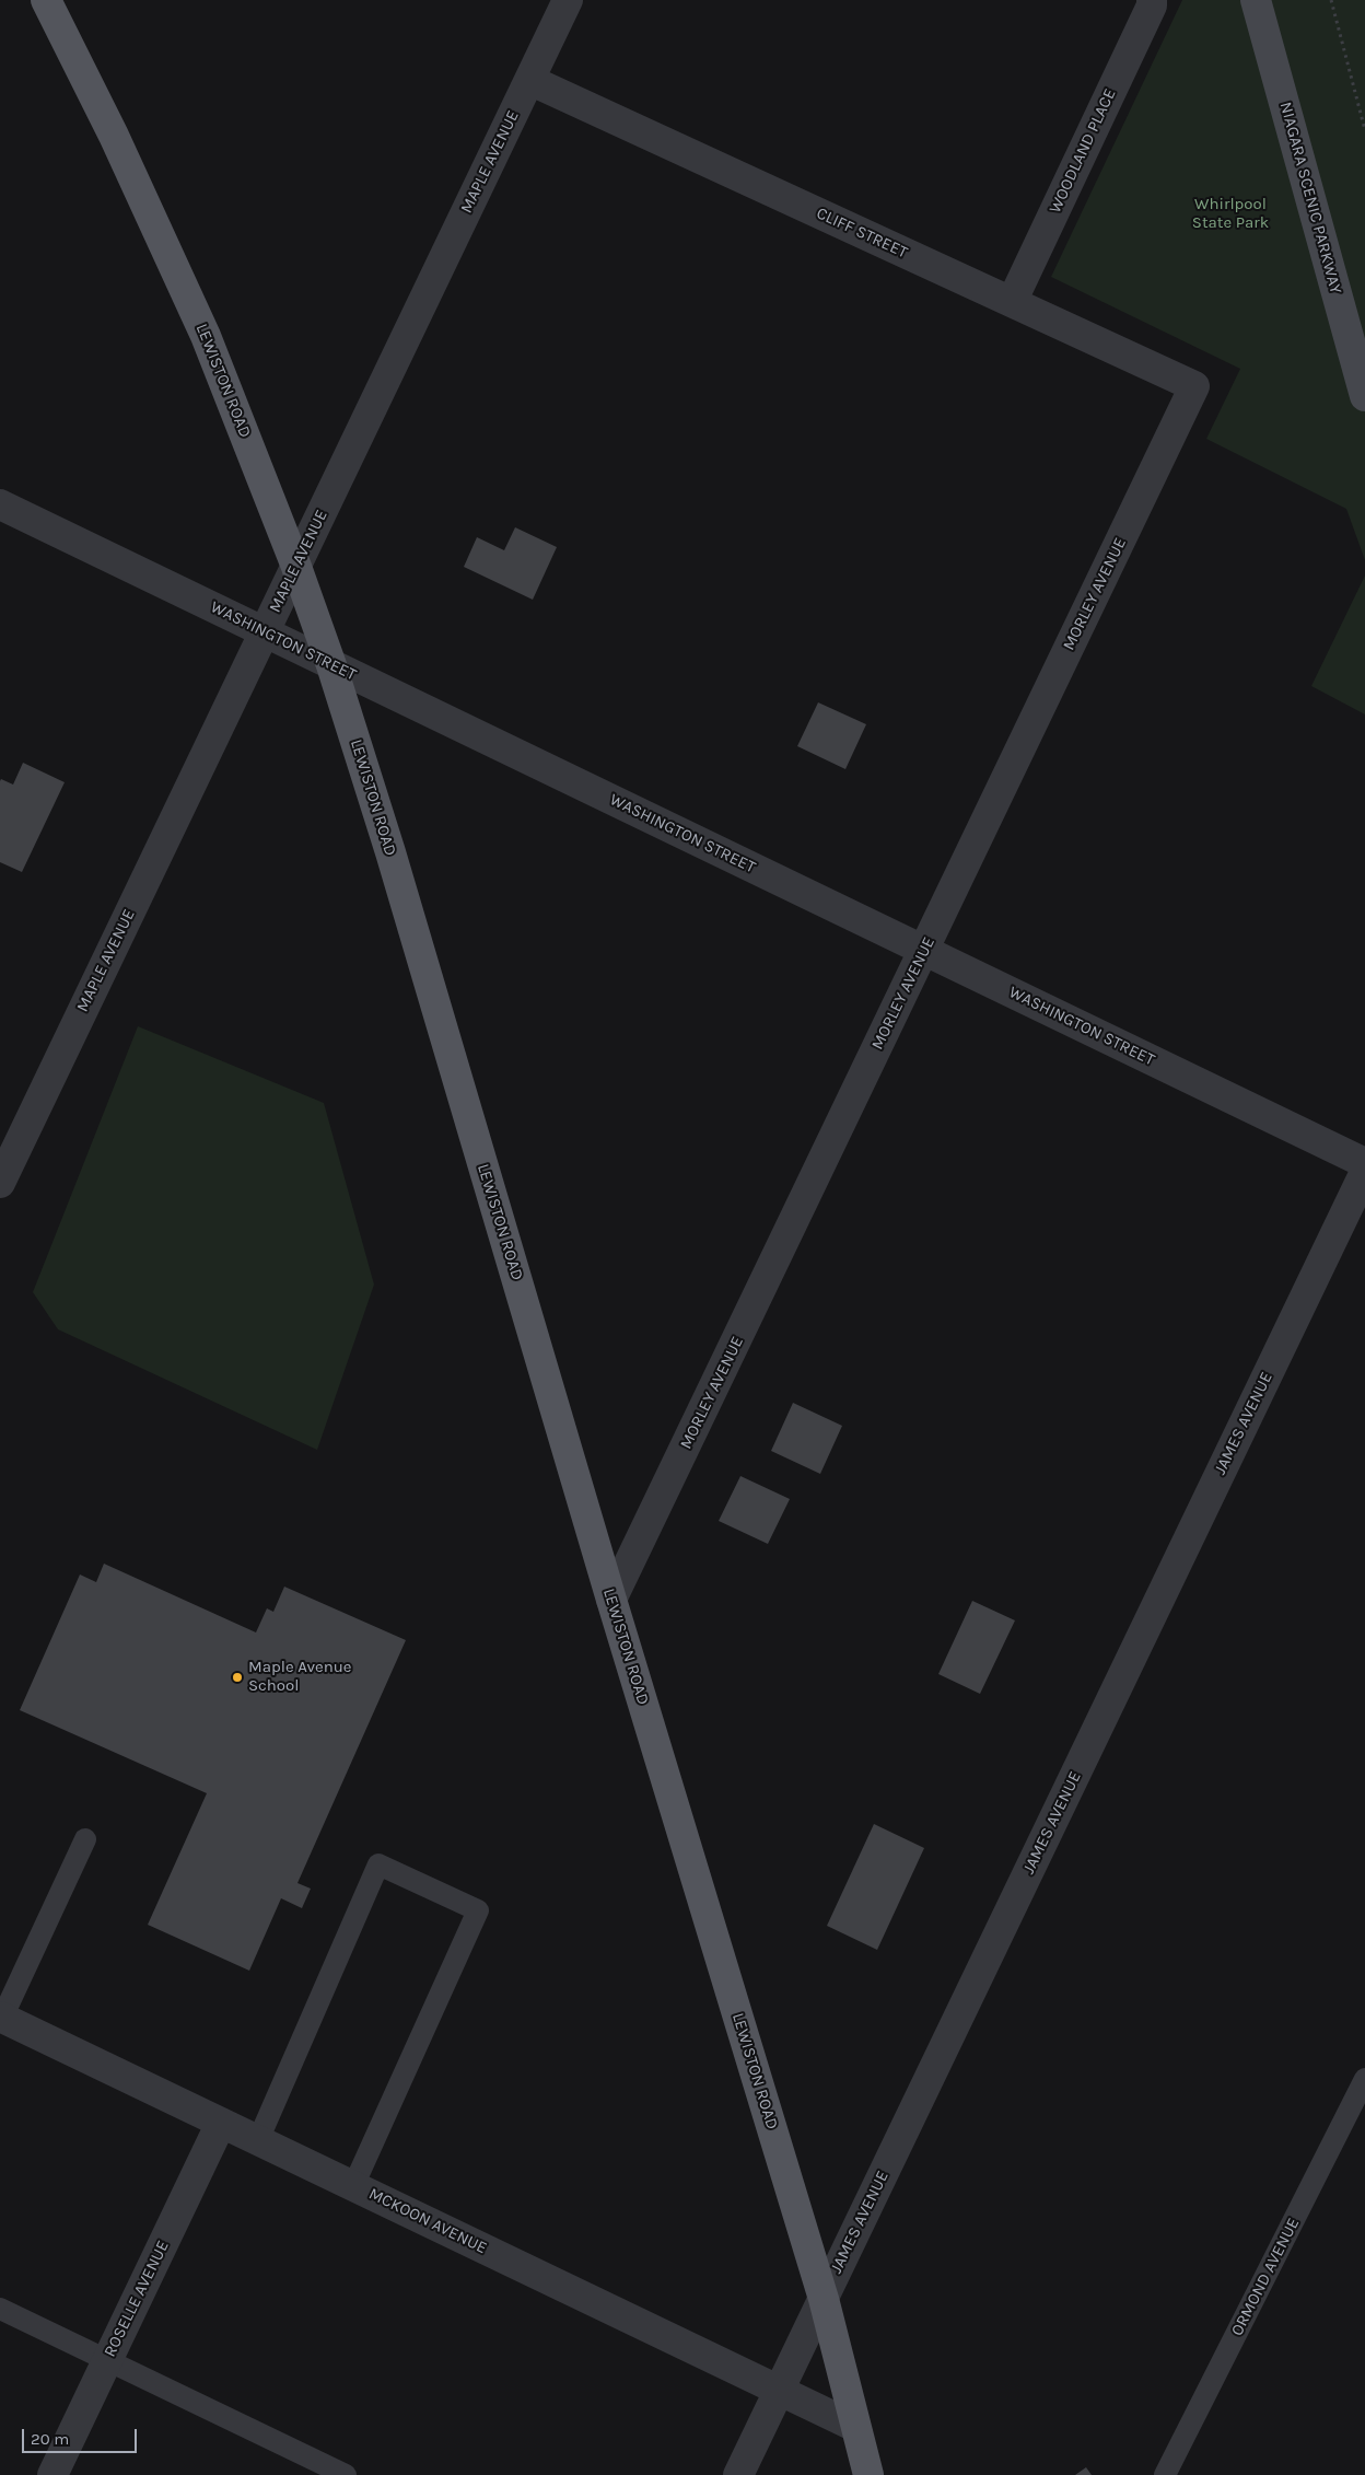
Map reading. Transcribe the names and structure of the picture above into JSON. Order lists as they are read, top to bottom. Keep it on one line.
{"streets":{"main road":["NIAGARA SCENIC PARKWAY","LEWISTON ROAD"],"street":["WOODLAND PLACE","MAPLE AVENUE","CLIFF STREET","MORLEY AVENUE","WASHINGTON STREET","JAMES AVENUE","MCKOON AVENUE","ROSELLE AVENUE"],"lane":["ORMOND AVENUE"]},"crossings":[["WOODLAND PLACE","CLIFF STREET"],["MAPLE AVENUE","CLIFF STREET"],["MAPLE AVENUE","LEWISTON ROAD"],["MAPLE AVENUE","WASHINGTON STREET"],["CLIFF STREET","MORLEY AVENUE"],["LEWISTON ROAD","MORLEY AVENUE"],["LEWISTON ROAD","WASHINGTON STREET"],["LEWISTON ROAD","JAMES AVENUE"],["LEWISTON ROAD","MCKOON AVENUE"],["MORLEY AVENUE","WASHINGTON STREET"],["JAMES AVENUE","MCKOON AVENUE"],["MCKOON AVENUE","ROSELLE AVENUE"]],"parks":["Whirlpool State Park"],"places":["Maple Avenue School"],"scale_bar":"20 m"}
